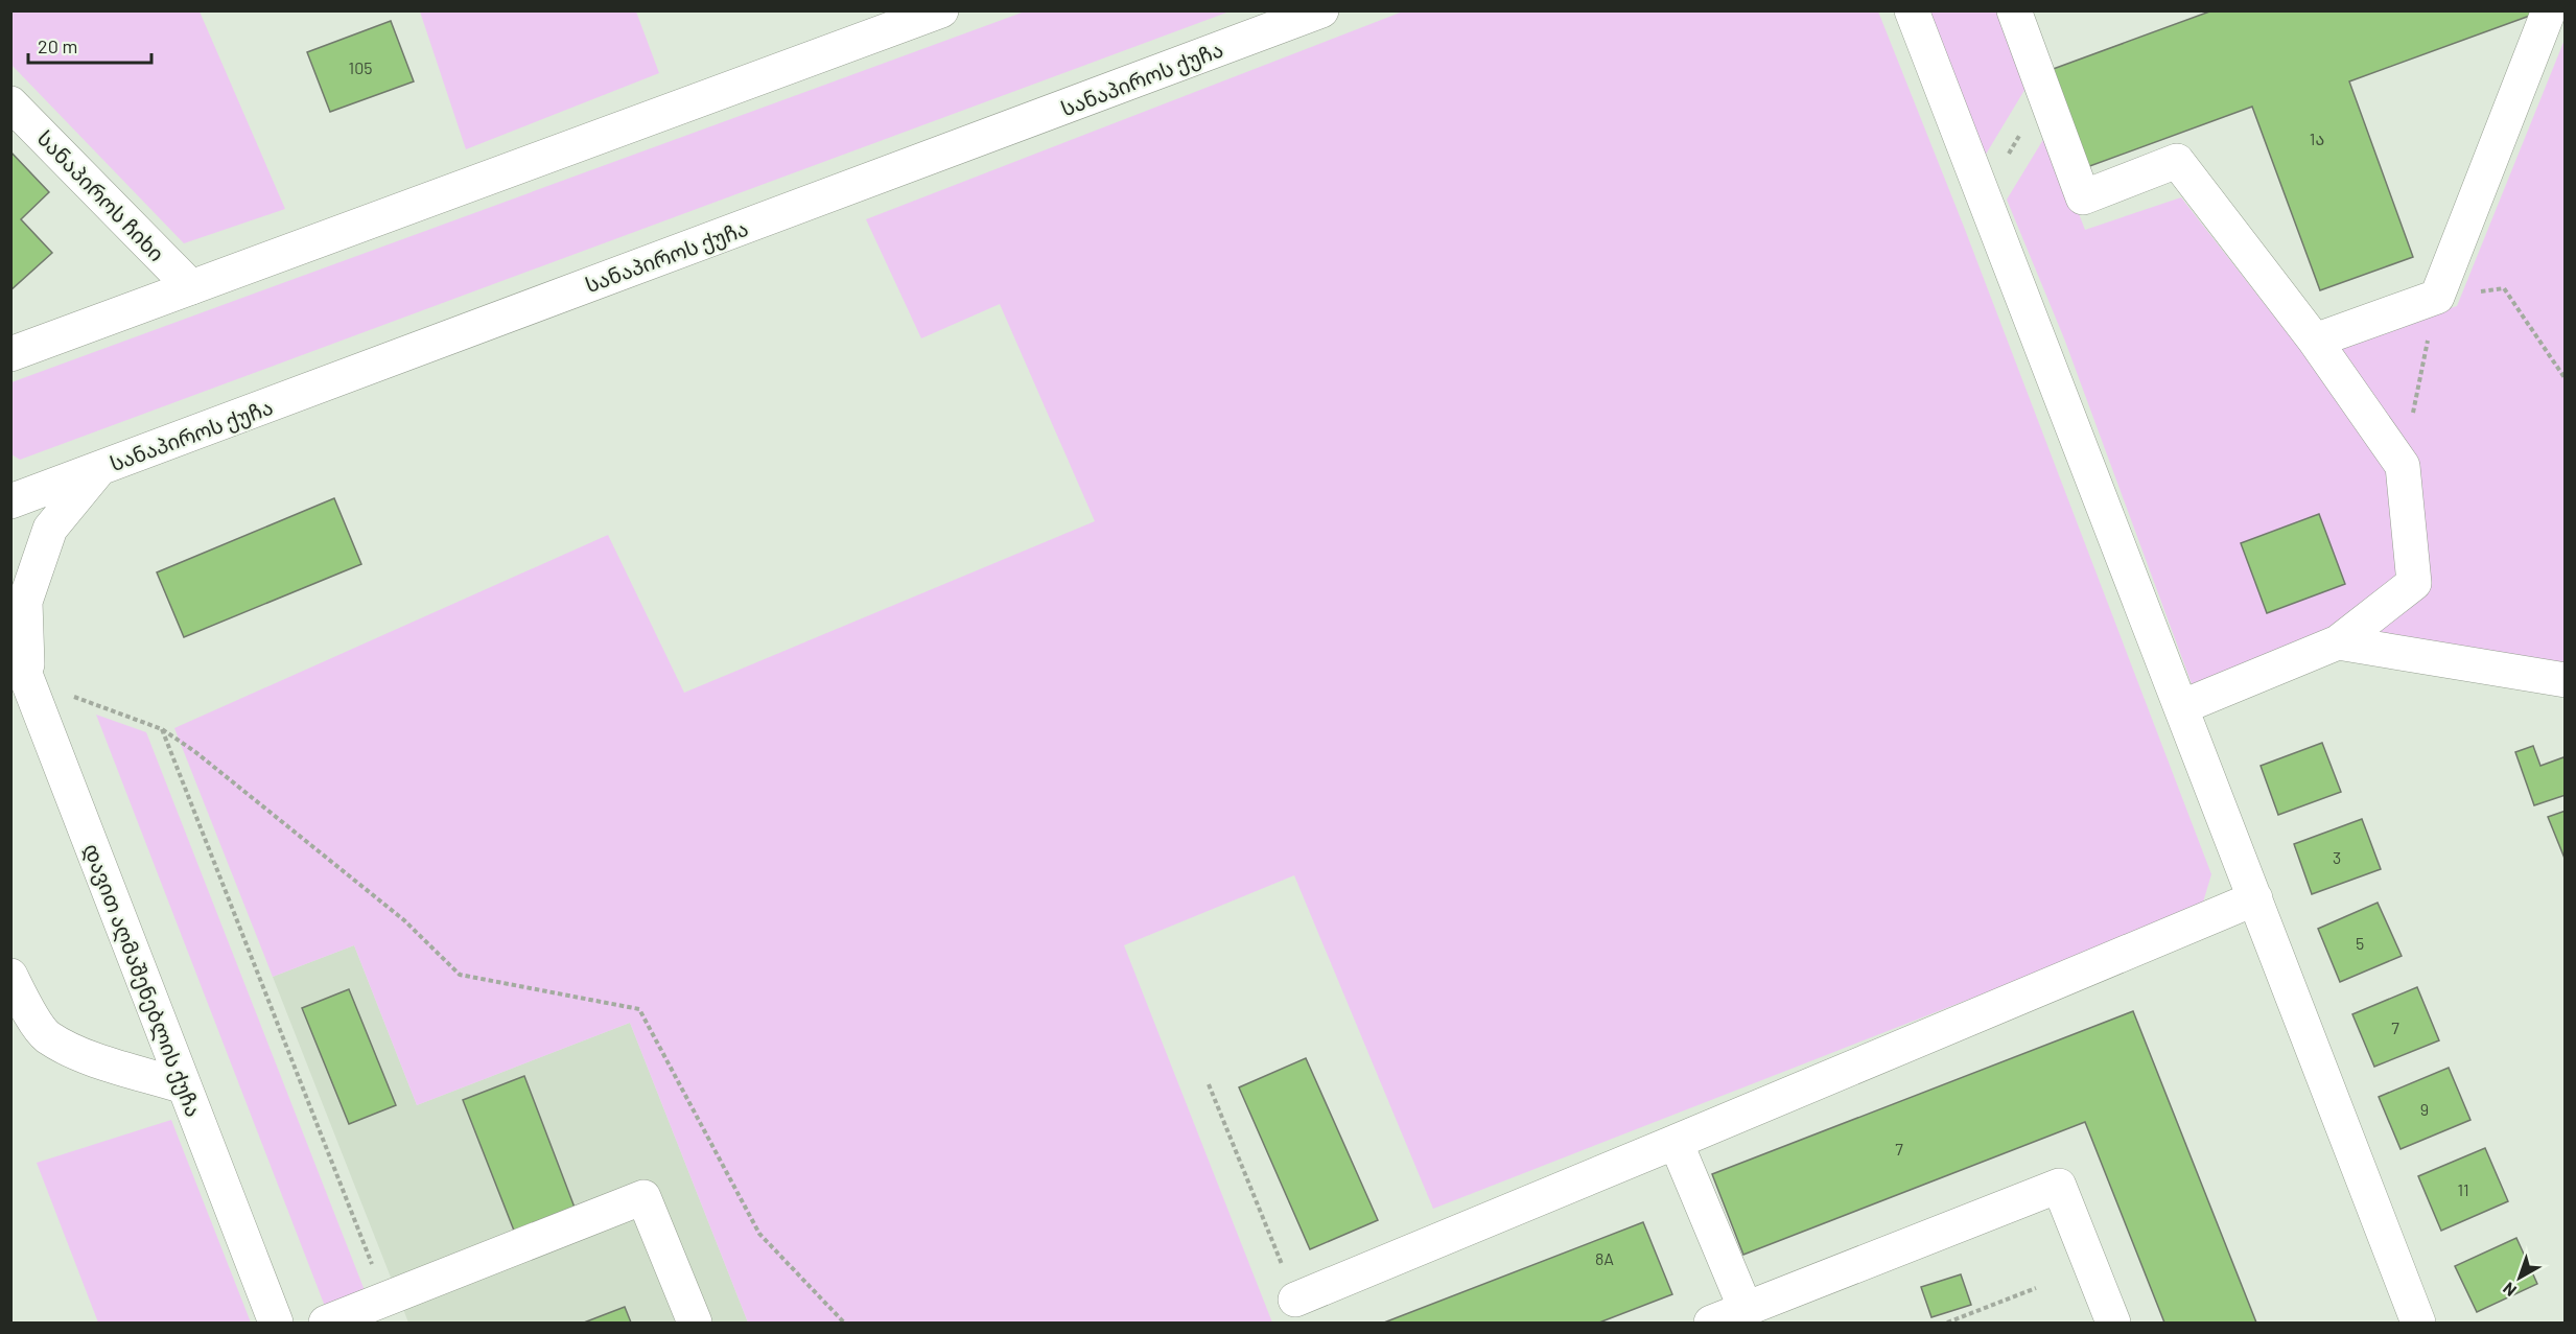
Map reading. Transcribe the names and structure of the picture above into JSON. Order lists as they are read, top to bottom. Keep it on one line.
{"streets":{"main road":["სანაპიროს ქუჩა","სანაპიროს ჩიხი","დავით აღმაშენებლის ქუჩა"]},"house_numbers":["105","1ა","3","5","7","9","7","11","8A"],"scale_bar":"20 m","north":"bottom left"}
